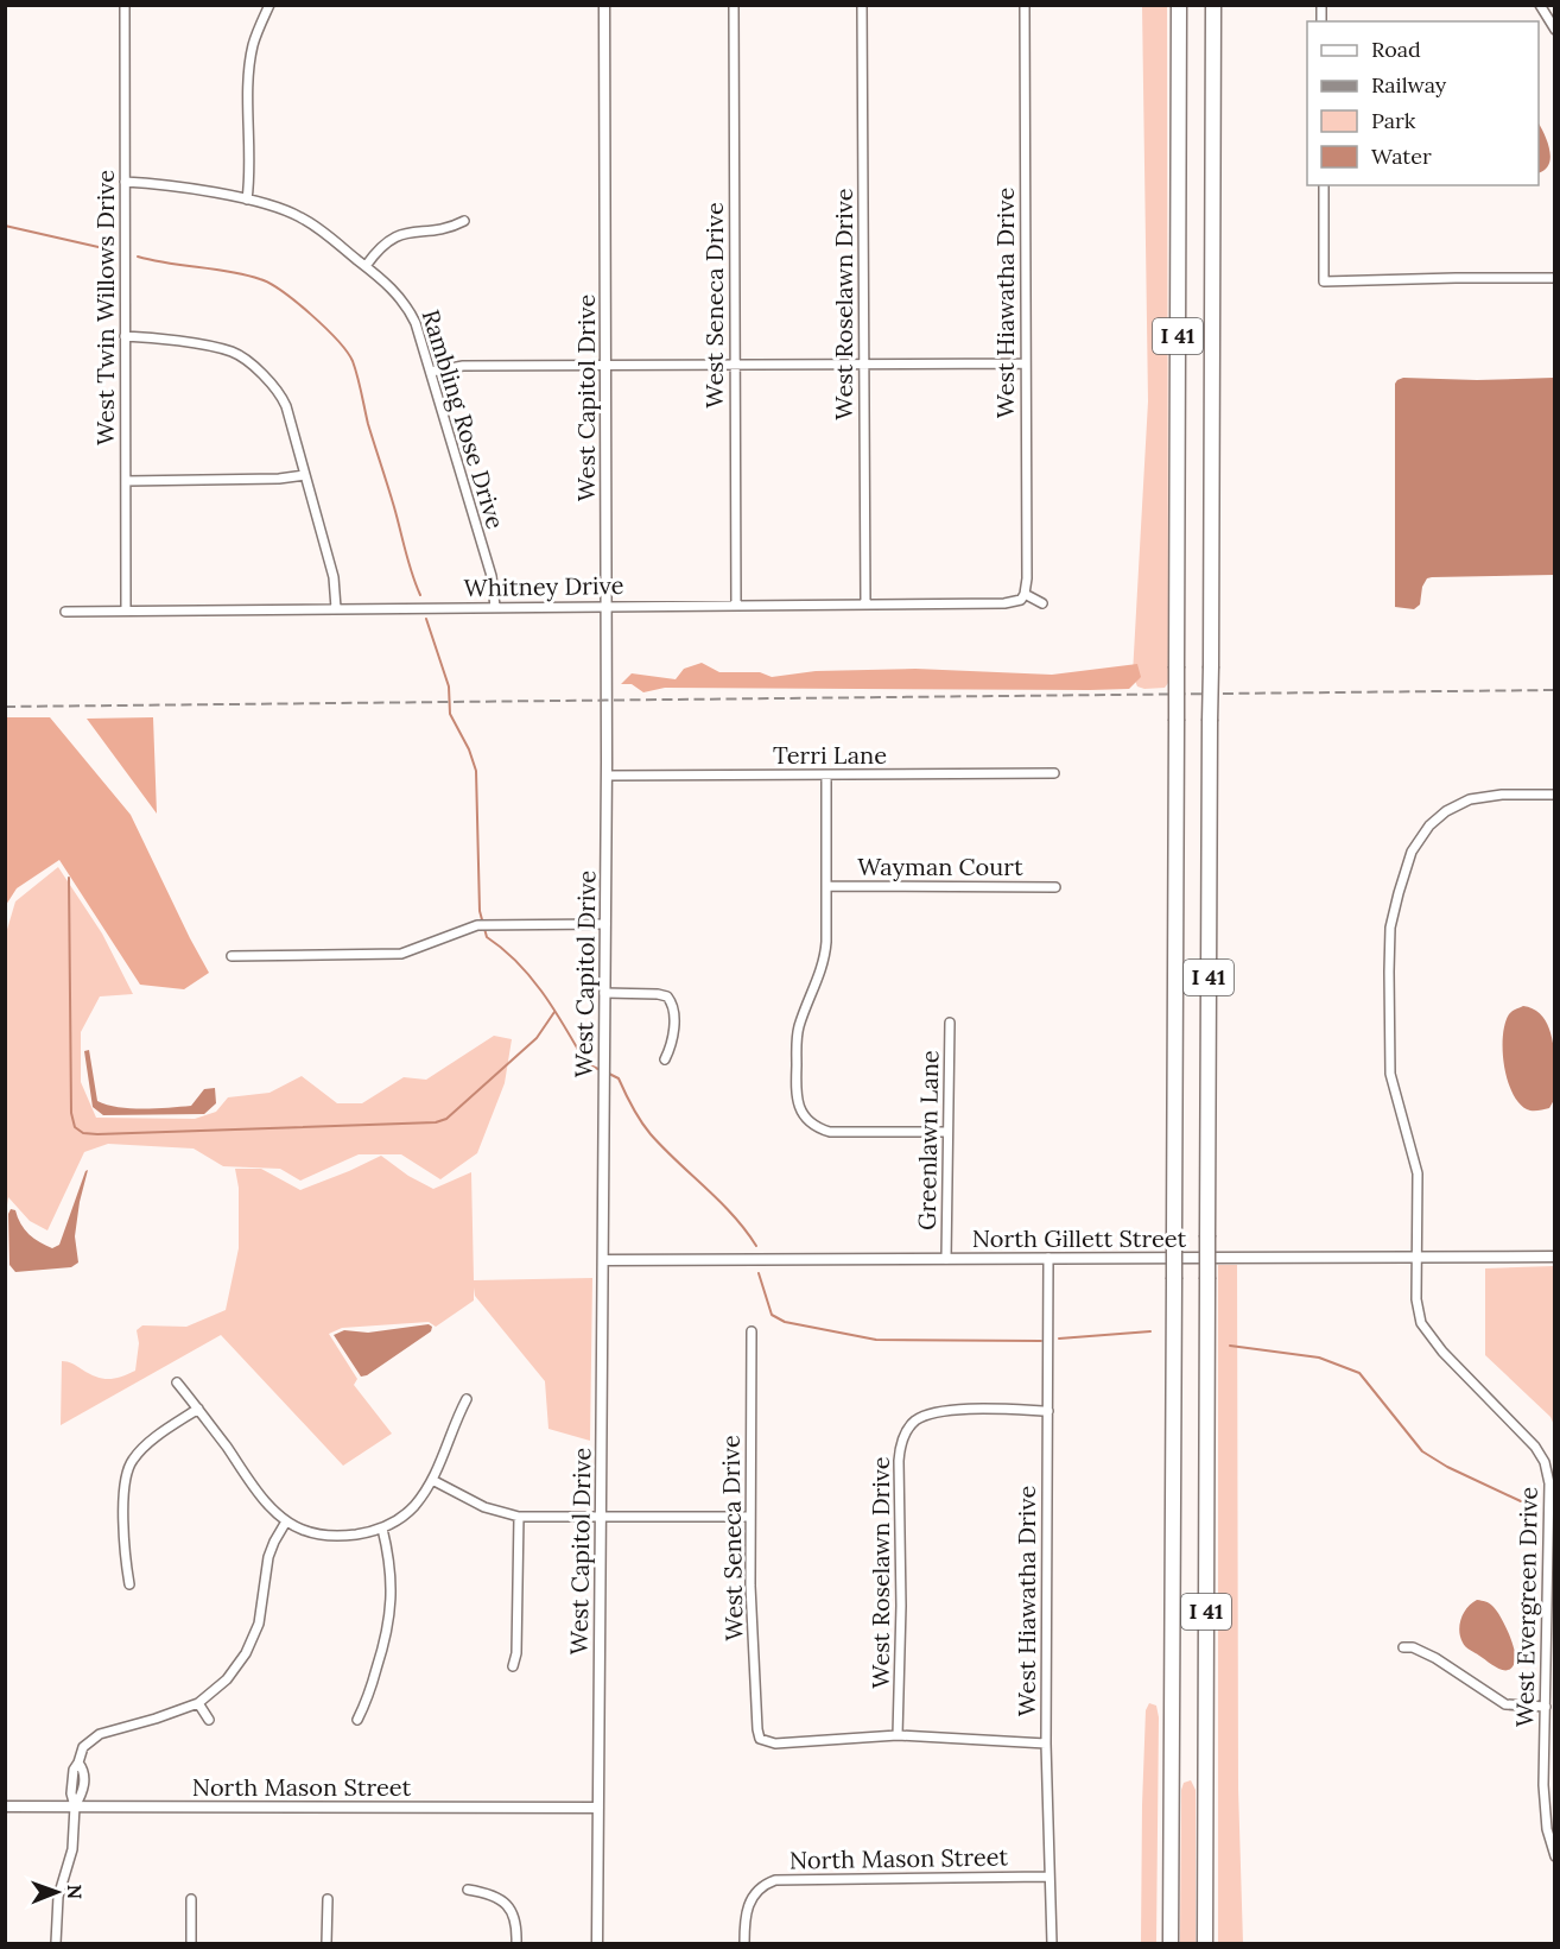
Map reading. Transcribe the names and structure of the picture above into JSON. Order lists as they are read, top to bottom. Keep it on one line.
{"streets":{"highway":["I 41"],"street":["West Hiawatha Drive","West Roselawn Drive","West Seneca Drive","West Twin Willows Drive","West Capitol Drive","Rambling Rose Drive","Whitney Drive","Terri Lane","Wayman Court","Greenlawn Lane","North Gillett Street","West Evergreen Drive","North Mason Street"]},"crossings":[["West Hiawatha Drive","West Roselawn Drive"],["West Hiawatha Drive","Whitney Drive"],["West Hiawatha Drive","North Gillett Street"],["West Hiawatha Drive","North Mason Street"],["West Roselawn Drive","West Seneca Drive"],["West Roselawn Drive","Whitney Drive"],["West Seneca Drive","Whitney Drive"],["West Twin Willows Drive","Rambling Rose Drive"],["West Twin Willows Drive","Whitney Drive"],["West Capitol Drive","Whitney Drive"],["West Capitol Drive","Terri Lane"],["West Capitol Drive","North Gillett Street"],["West Capitol Drive","North Mason Street"],["Rambling Rose Drive","Whitney Drive"],["Greenlawn Lane","North Gillett Street"],["North Gillett Street","West Evergreen Drive"]],"legend":["Road","Railway","Park","Water"],"north":"right"}
